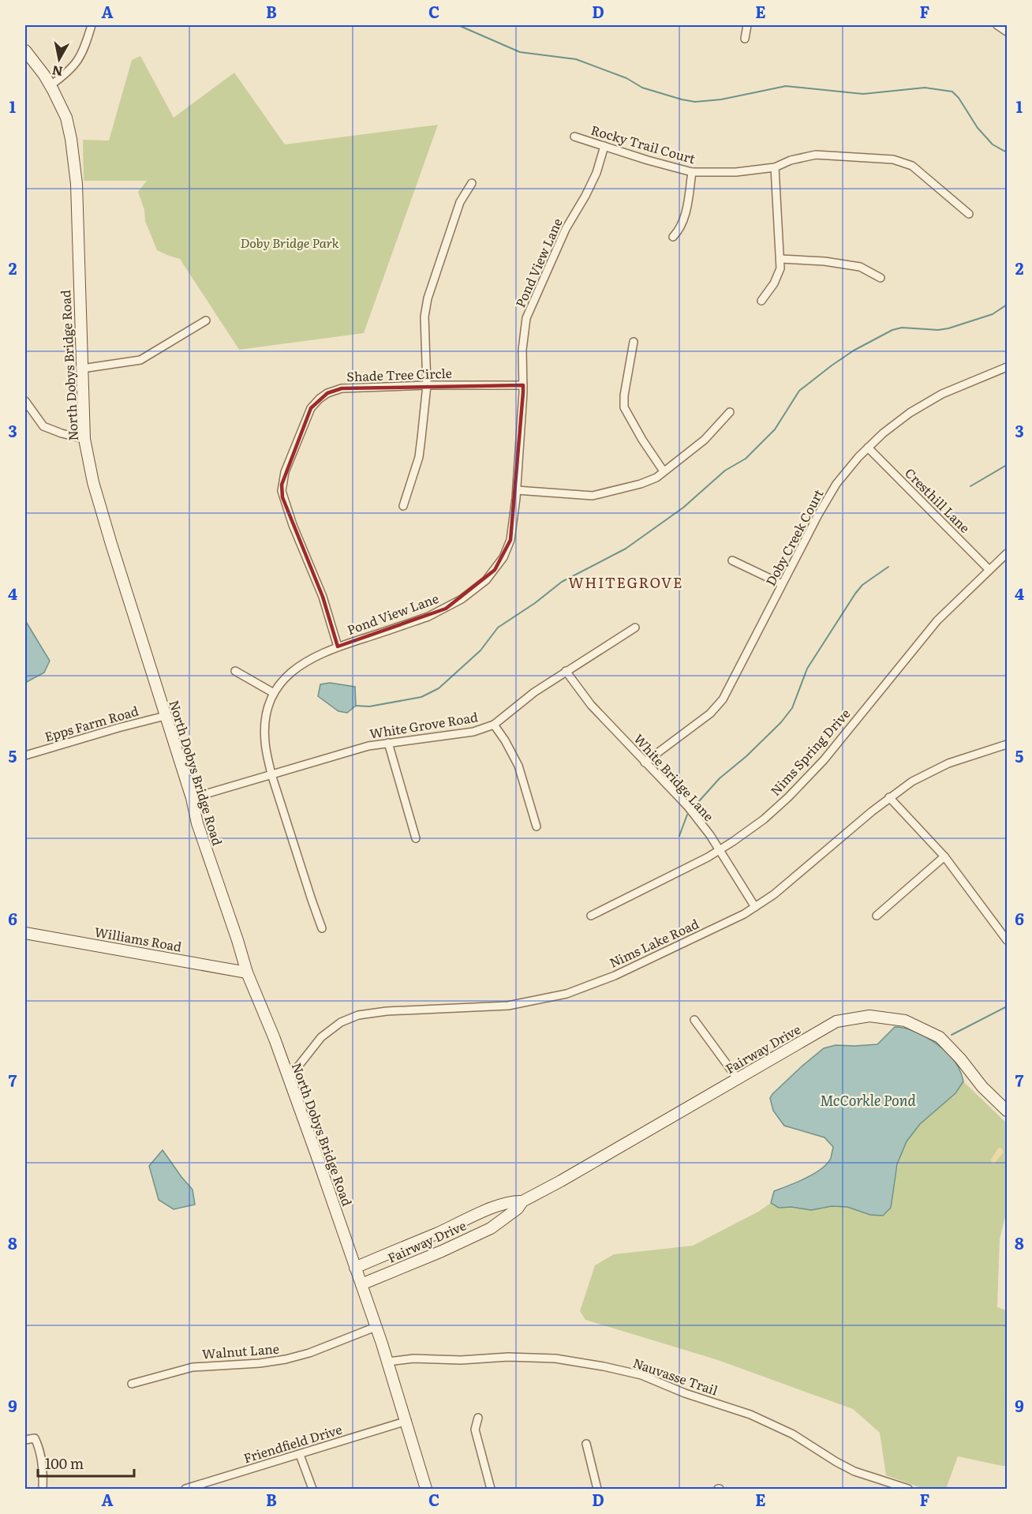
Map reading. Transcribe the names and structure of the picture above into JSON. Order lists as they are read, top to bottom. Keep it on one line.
{"streets":{"street":["Rocky Trail Court","Pond View Lane","North Dobys Bridge Road","Shade Tree Circle","Cresthill Lane","Doby Creek Court","Epps Farm Road","White Grove Road","Nims Spring Drive","White Bridge Lane","Williams Road","Nims Lake Road","Fairway Drive","Walnut Lane","Nauvasse Trail","Friendfield Drive"]},"crossings":[["Rocky Trail Court","Pond View Lane"],["Pond View Lane","Shade Tree Circle"],["Pond View Lane","White Grove Road"],["North Dobys Bridge Road","Epps Farm Road"],["North Dobys Bridge Road","White Grove Road"],["North Dobys Bridge Road","Williams Road"],["North Dobys Bridge Road","Nims Lake Road"],["North Dobys Bridge Road","Fairway Drive"],["North Dobys Bridge Road","Walnut Lane"],["North Dobys Bridge Road","Nauvasse Trail"],["North Dobys Bridge Road","Friendfield Drive"],["Cresthill Lane","Doby Creek Court"],["Cresthill Lane","Nims Spring Drive"],["Doby Creek Court","White Bridge Lane"],["White Grove Road","White Bridge Lane"],["Nims Spring Drive","White Bridge Lane"],["White Bridge Lane","Nims Lake Road"]],"districts":["WHITEGROVE"],"water":["McCorkle Pond"],"parks":["Doby Bridge Park"],"scale_bar":"100 m","north":"bottom","grid":{"columns":["A","B","C","D","E","F"],"rows":["1","2","3","4","5","6","7","8","9"]}}
